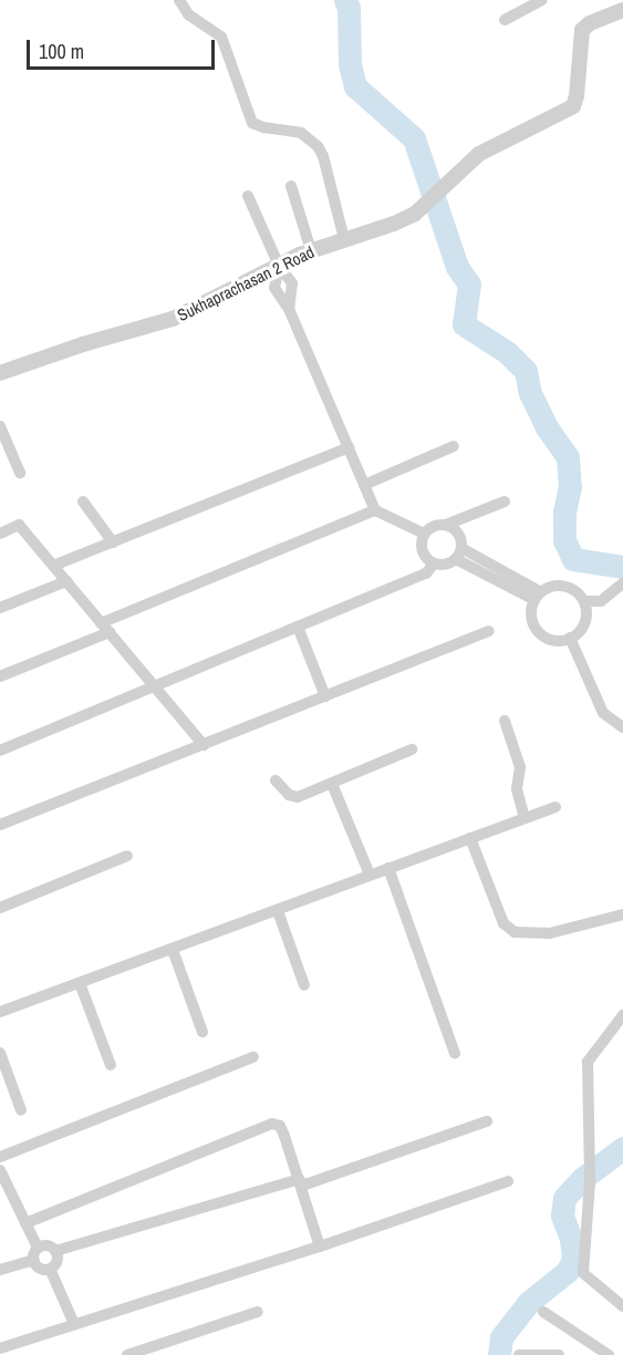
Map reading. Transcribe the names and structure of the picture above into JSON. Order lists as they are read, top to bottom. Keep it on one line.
{"streets":{"street":["Sukhaprachasan 2 Road"]},"scale_bar":"100 m"}
